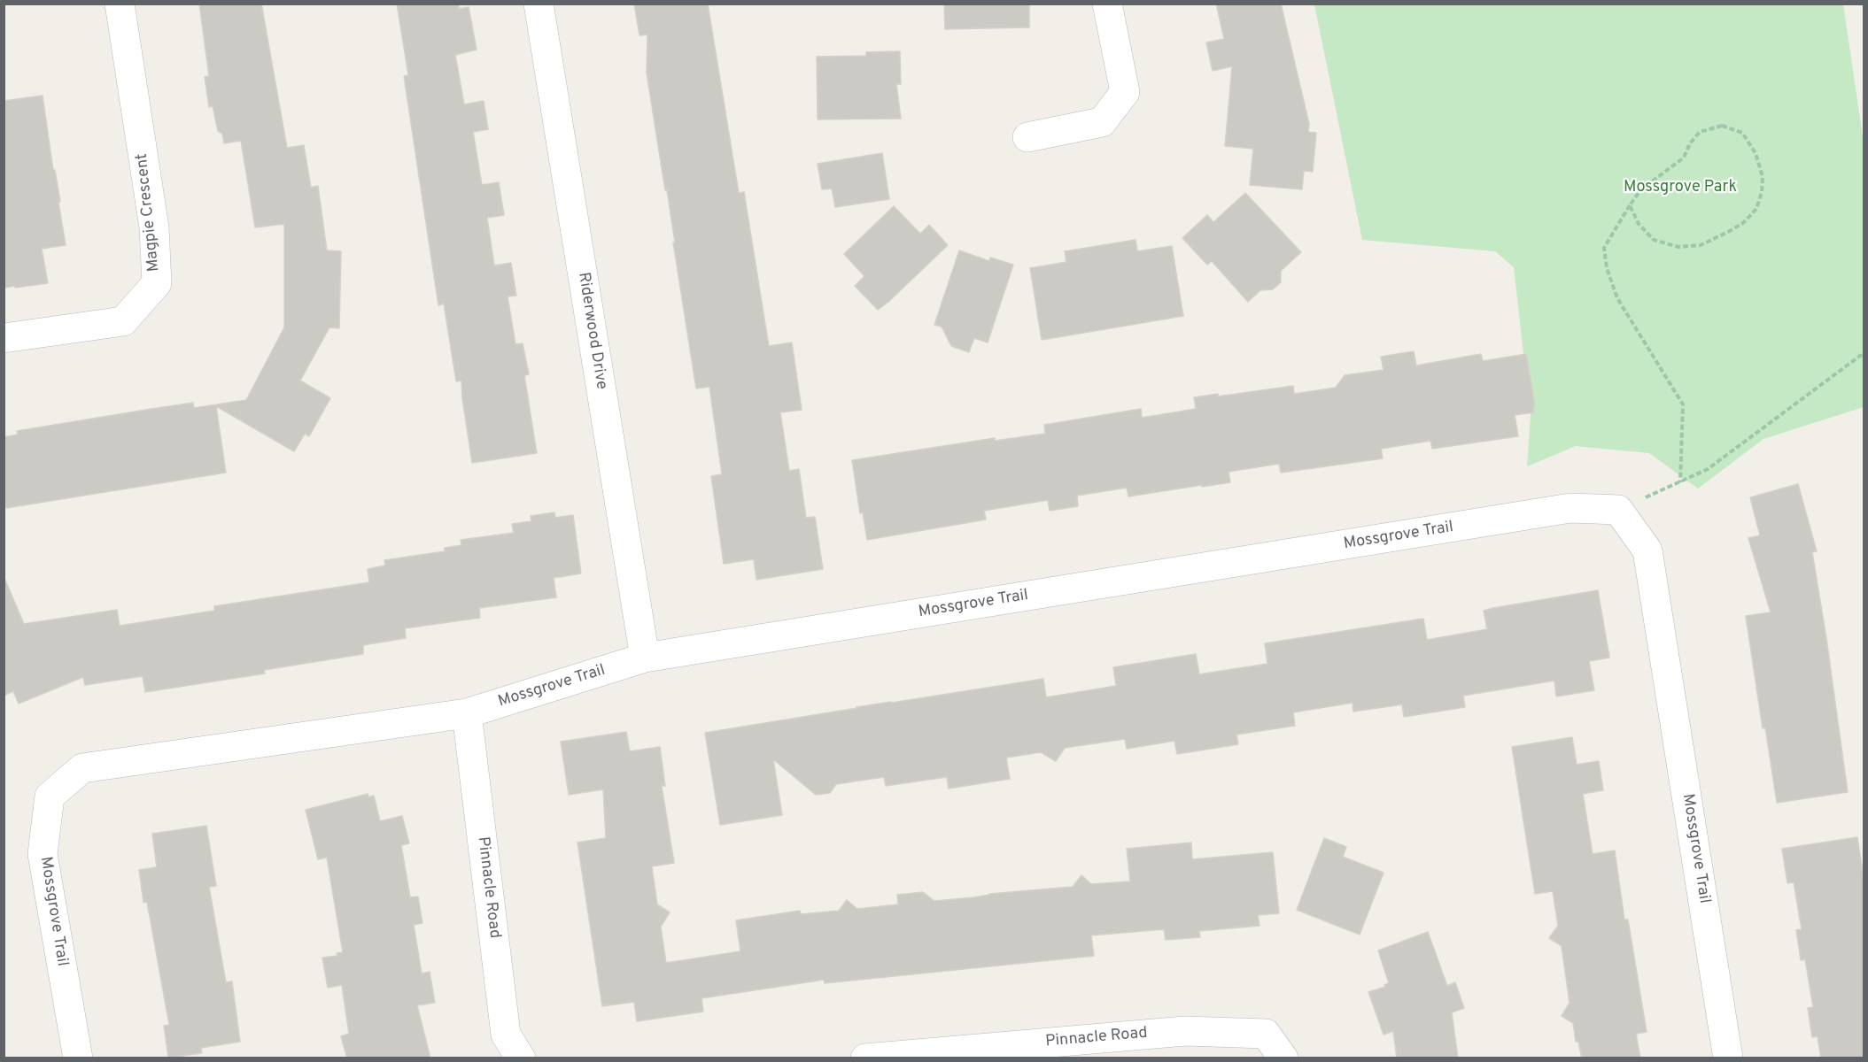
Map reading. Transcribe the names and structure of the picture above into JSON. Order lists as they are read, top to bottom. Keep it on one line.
{"streets":{"street":["Magpie Crescent","Riderwood Drive","Mossgrove Trail","Pinnacle Road"]},"crossings":[["Riderwood Drive","Mossgrove Trail"],["Mossgrove Trail","Pinnacle Road"]],"parks":["Mossgrove Park"]}
